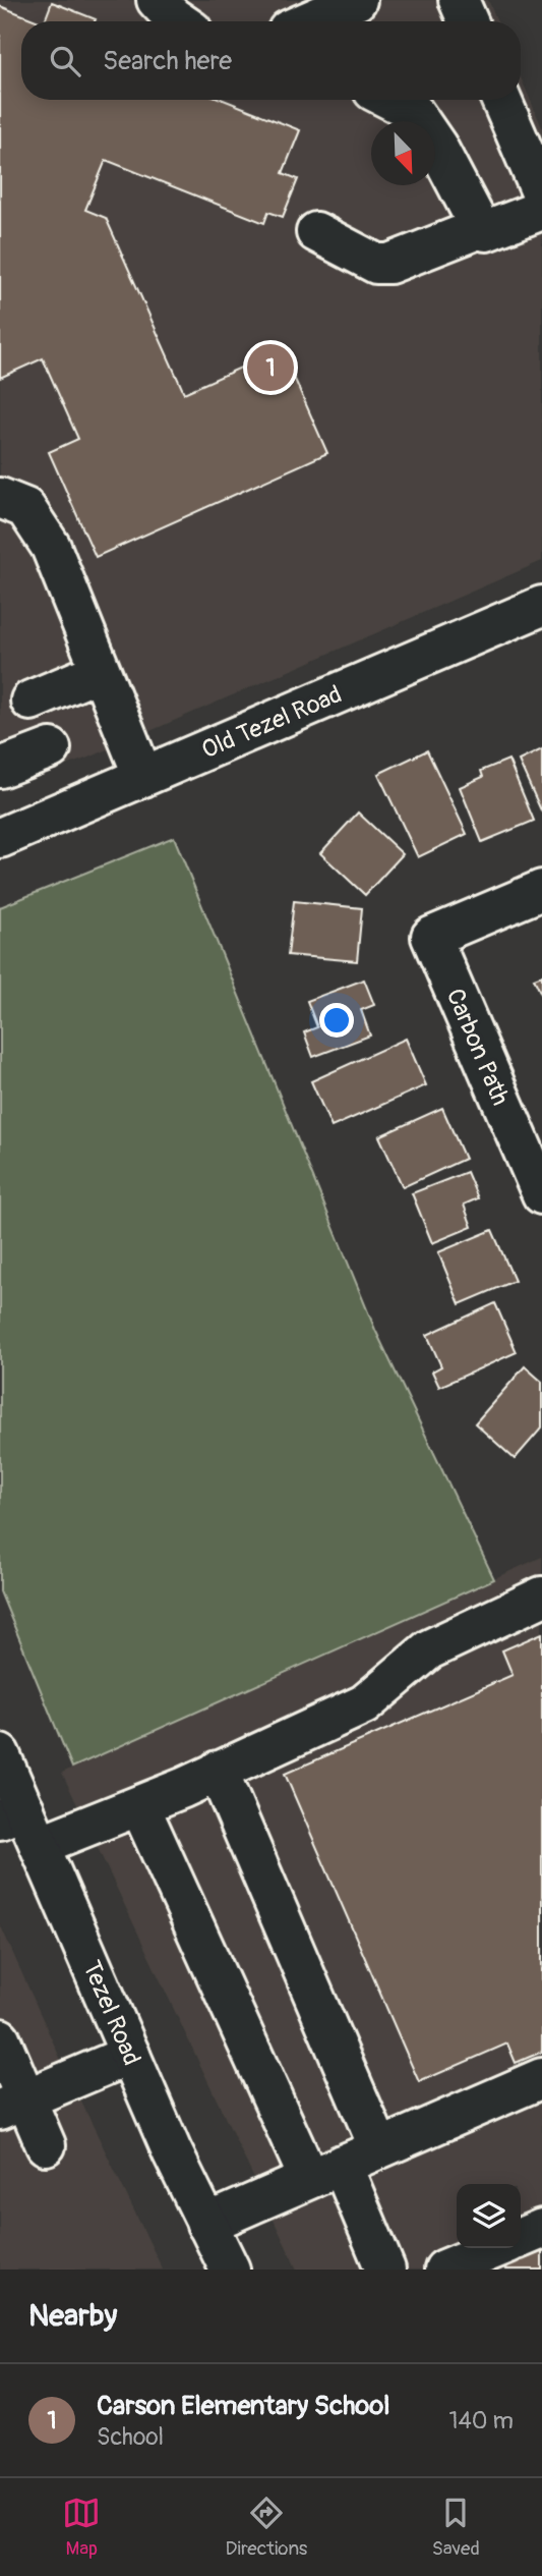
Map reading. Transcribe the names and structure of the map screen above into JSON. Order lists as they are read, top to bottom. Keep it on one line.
{"streets":{"street":["Old Tezel Road","Carbon Path","Tezel Road"]},"north":"bottom right","page":{"search":"Search here","pins":"1","heading":"Nearby","list":[{"mark":"1","name":"Carson Elementary School","note":"School","value":"140 m"}],"nav":["Map","Directions","Saved"]}}
